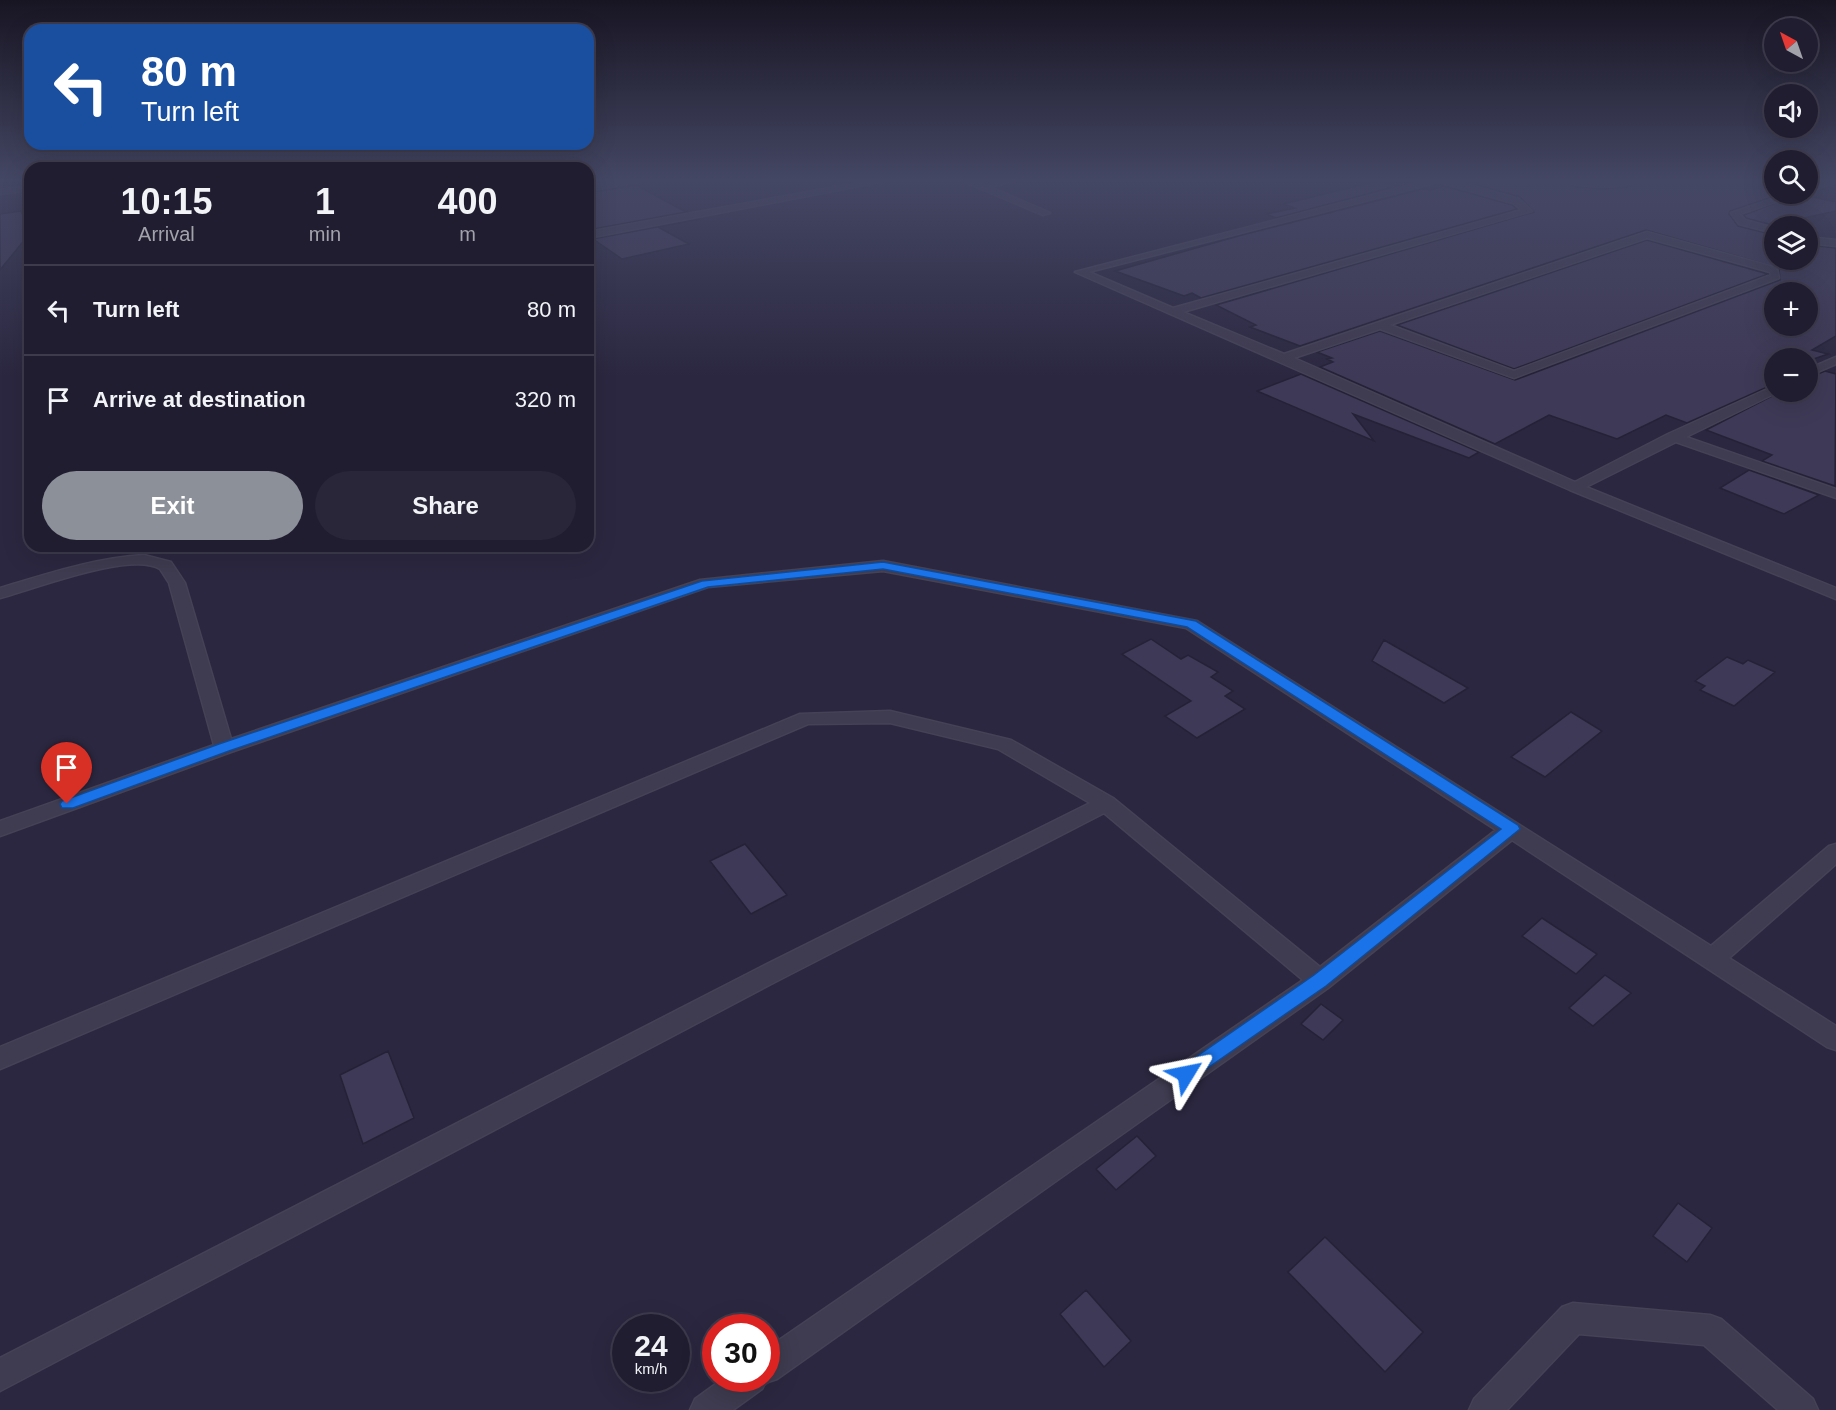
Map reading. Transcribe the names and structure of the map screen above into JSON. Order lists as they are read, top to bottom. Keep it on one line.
{"north":"top left","page":{"map_buttons":["+","−"],"turn":["80 m","Turn left"],"eta":["10:15","Arrival","1","min","400","m"],"list":[{"name":"Turn left","value":"80 m"},{"name":"Arrive at destination","value":"320 m"}],"buttons":["Exit","Share"],"speed":"24 km/h","limit":"30"}}
